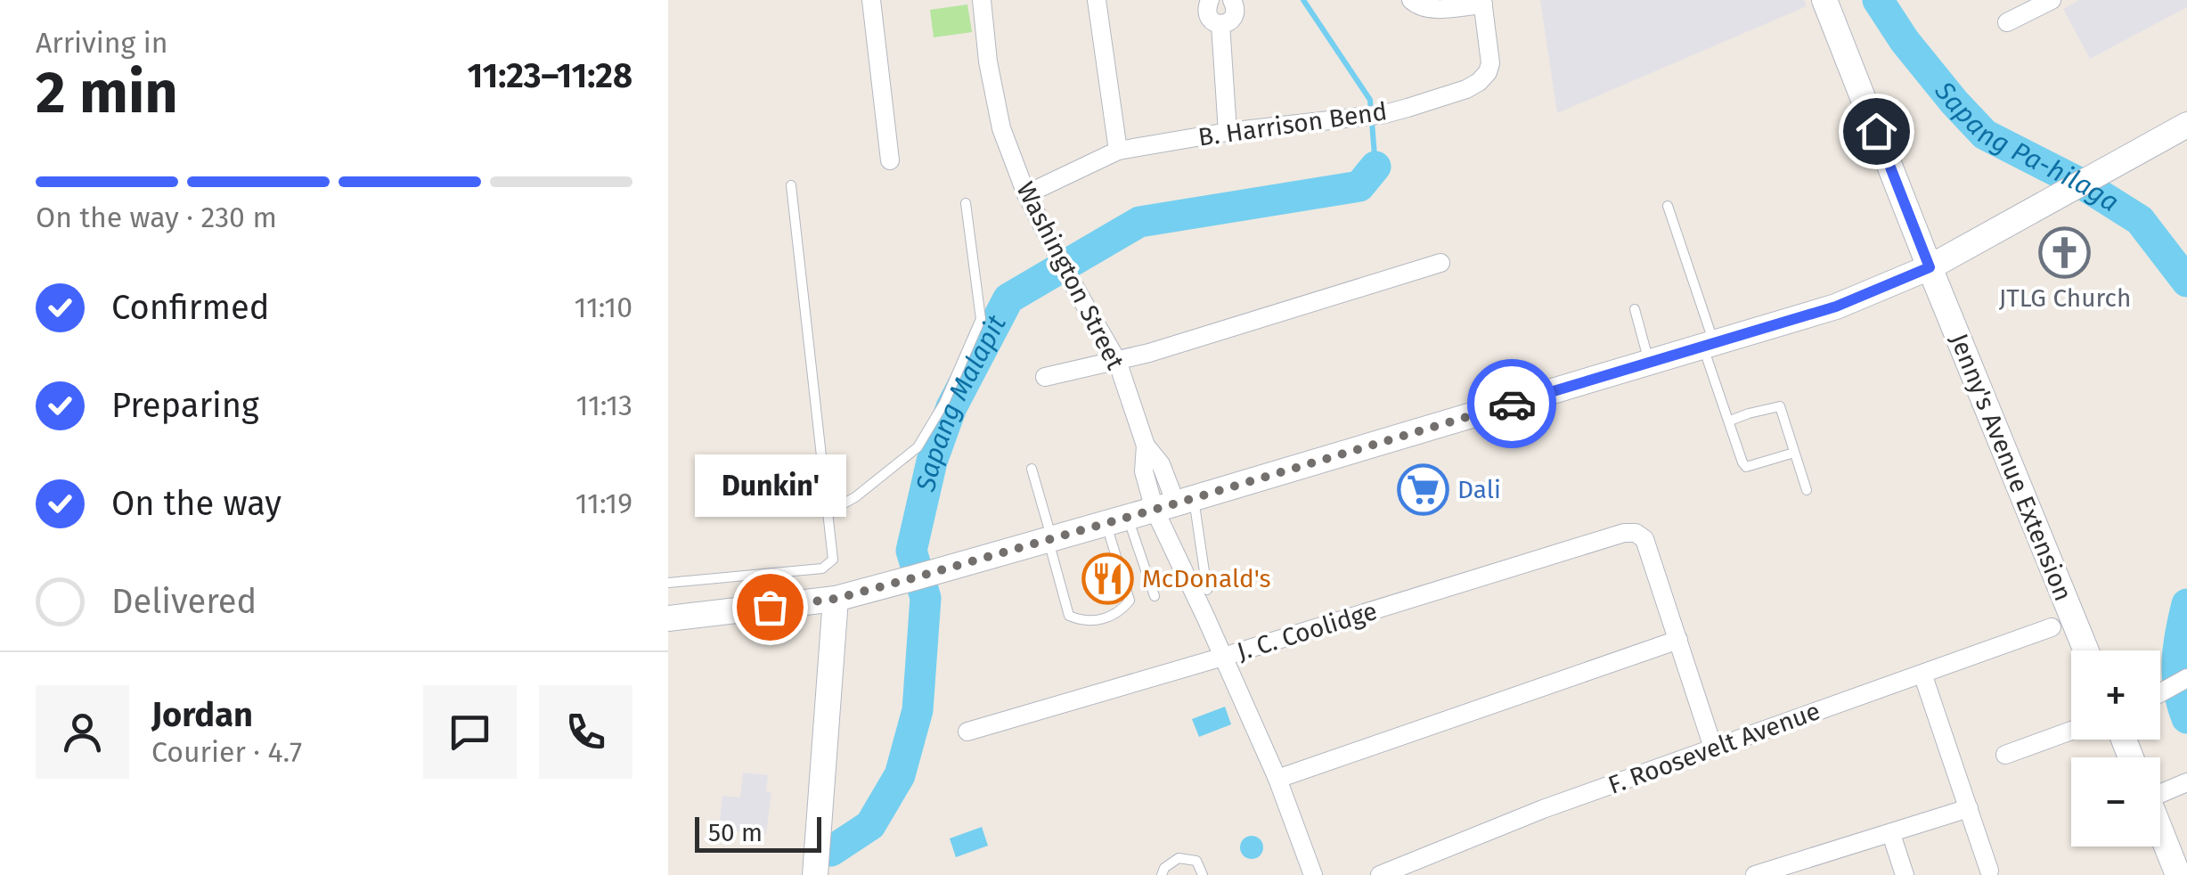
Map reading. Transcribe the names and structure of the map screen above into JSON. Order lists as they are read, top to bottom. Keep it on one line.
{"streets":{"main road":["Jenny's Avenue Extension"],"street":["B. Harrison Bend","Washington Street","J. C. Coolidge","F. Roosevelt Avenue"]},"crossings":[["B. Harrison Bend","Washington Street"],["Washington Street","J. C. Coolidge"]],"water":["Sapang Pa-hilaga","Sapang Malapit"],"places":{"church":["JTLG Church"],"supermarket":["Dali"],"restaurant":["McDonald's"],"other":["Dunkin'"]},"scale_bar":"50 m","page":{"heading":["2 min","Arriving in","11:23–11:28"],"panel":["Jordan","Courier · 4.7"],"bar":"On the way · 230 m","list":[["Confirmed","11:10"],["Preparing","11:13"],["On the way","11:19"],"Delivered"],"bubble":"Dunkin'","map_buttons":["+","−"],"scale":"50 m"}}
